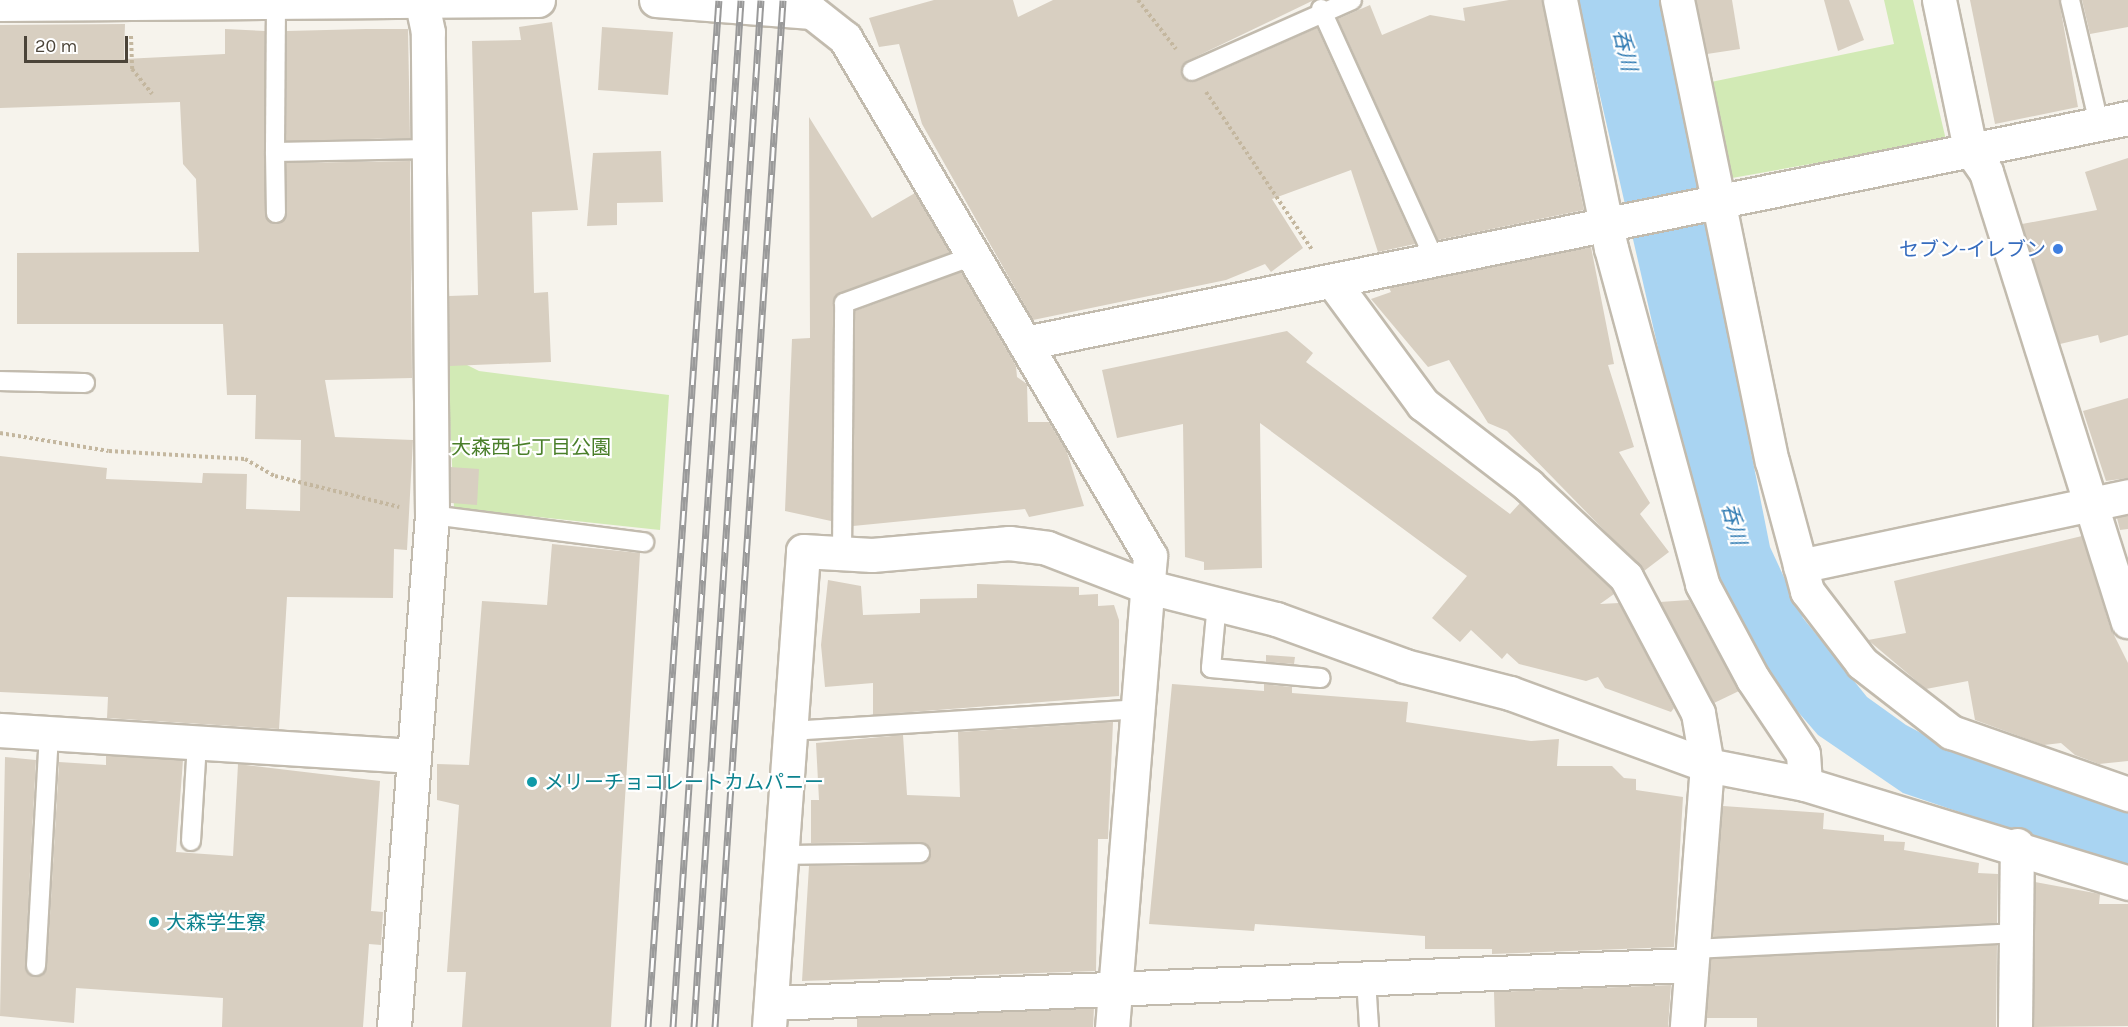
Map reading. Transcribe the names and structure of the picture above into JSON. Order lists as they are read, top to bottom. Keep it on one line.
{"water":["呑川"],"parks":["大森西七丁目公園"],"places":["セブン-イレブン","メリーチョコレートカムパニー","大森学生寮"],"scale_bar":"20 m"}
